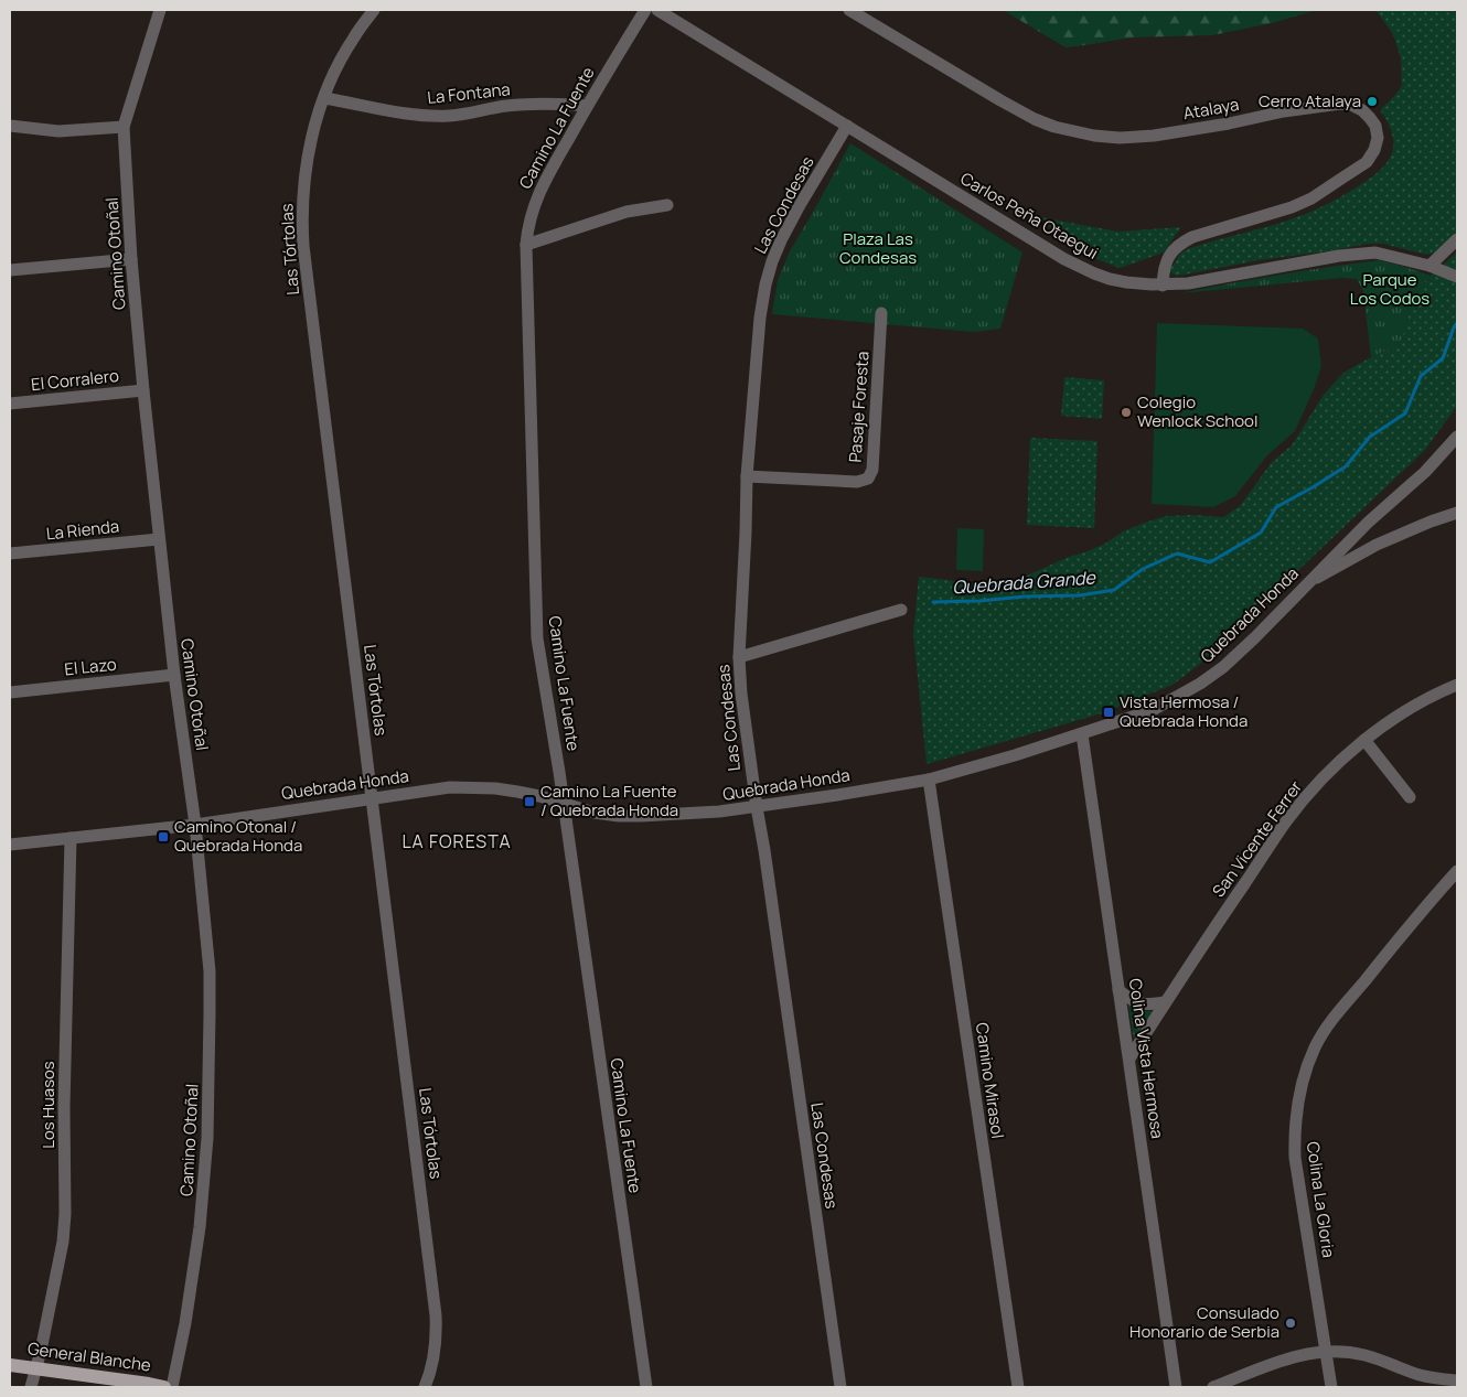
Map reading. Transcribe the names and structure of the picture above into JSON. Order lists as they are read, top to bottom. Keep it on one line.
{"streets":{"main road":["General Blanche"],"street":["La Fontana","Atalaya","Camino La Fuente","Las Condesas","Carlos Peña Otaegui","Las Tórtolas","Camino Otoñal","El Corralero","Pasaje Foresta","La Rienda","Quebrada Honda","El Lazo","San Vicente Ferrer","Colina Vista Hermosa","Camino Mirasol","Los Huasos","Colina La Gloria"]},"crossings":[["La Fontana","Camino La Fuente"],["La Fontana","Las Tórtolas"],["Atalaya","Carlos Peña Otaegui"],["Camino La Fuente","Quebrada Honda"],["Las Condesas","Carlos Peña Otaegui"],["Las Condesas","Pasaje Foresta"],["Las Condesas","Quebrada Honda"],["Las Tórtolas","Quebrada Honda"],["Camino Otoñal","El Corralero"],["Camino Otoñal","La Rienda"],["Camino Otoñal","Quebrada Honda"],["Camino Otoñal","El Lazo"],["Quebrada Honda","Colina Vista Hermosa"],["Quebrada Honda","Camino Mirasol"],["Quebrada Honda","Los Huasos"],["San Vicente Ferrer","Colina Vista Hermosa"],["Los Huasos","General Blanche"]],"districts":["LA FORESTA"],"water":["Quebrada Grande"],"parks":["Plaza Las Condesas","Parque Los Codos"],"places":{"other":["Cerro Atalaya","Colegio Wenlock School","Consulado Honorario de Serbia"],"transit":["Vista Hermosa / Quebrada Honda","Camino La Fuente / Quebrada Honda","Camino Otonal / Quebrada Honda"]}}
